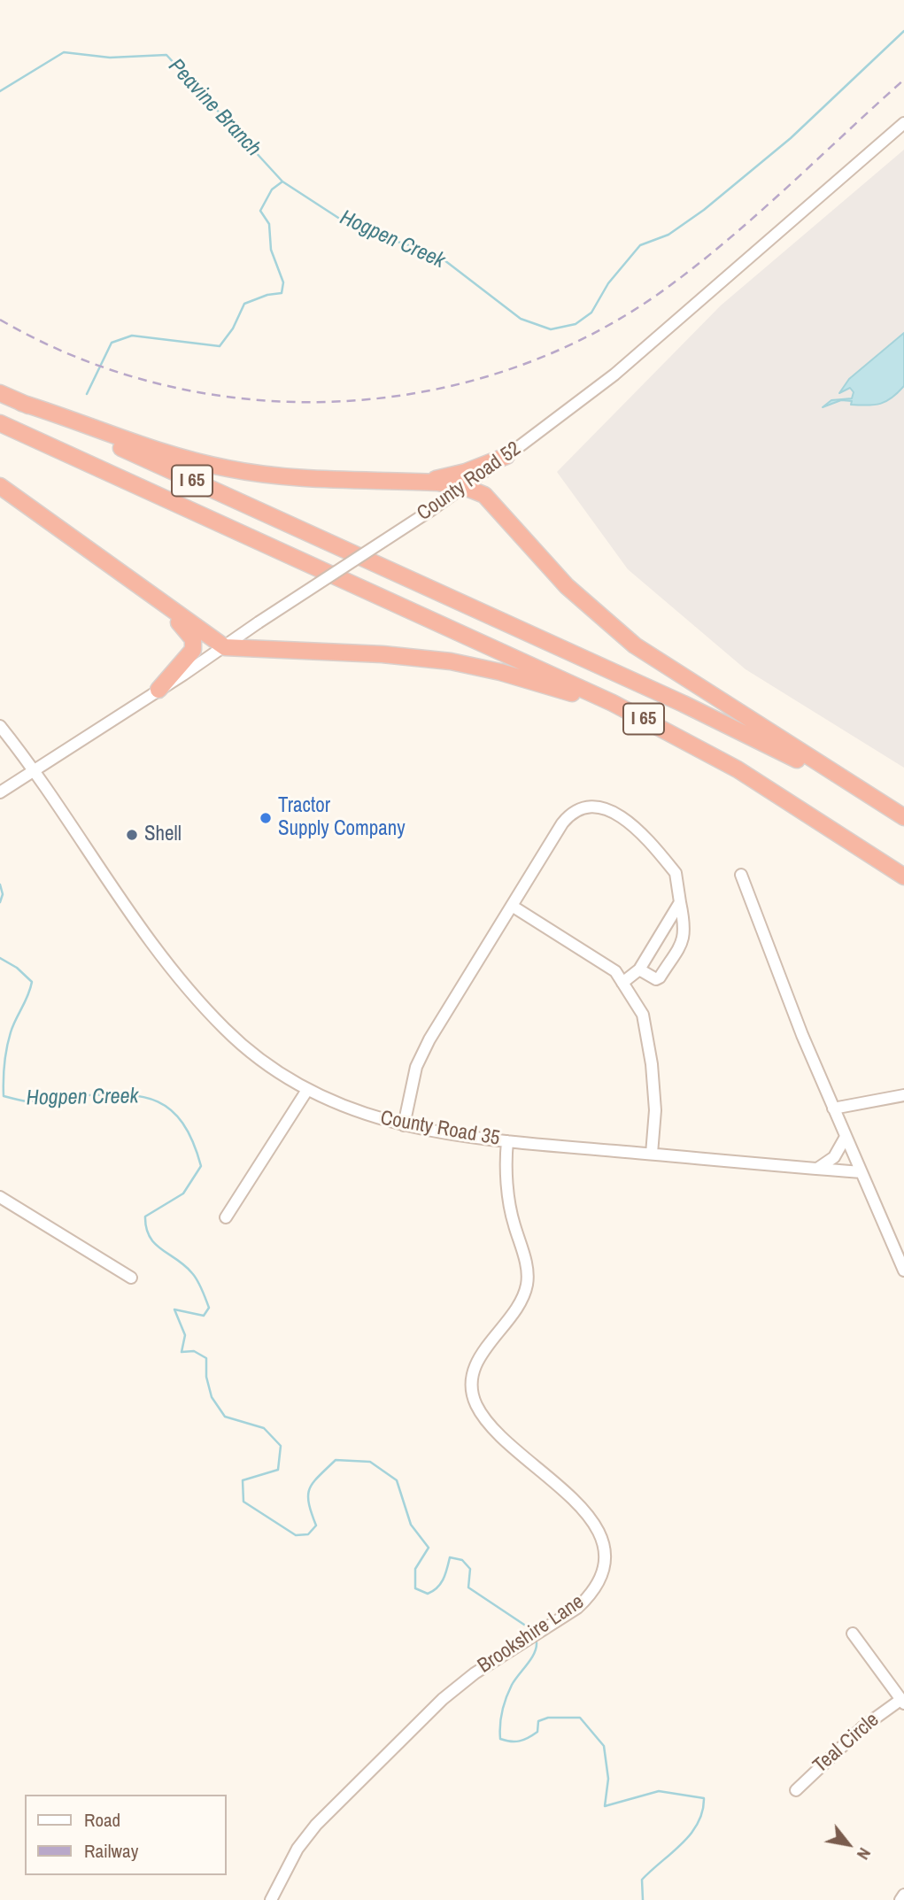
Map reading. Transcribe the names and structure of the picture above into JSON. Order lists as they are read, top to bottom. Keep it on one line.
{"streets":{"highway":["I 65"],"street":["County Road 52","County Road 35","Brookshire Lane","Teal Circle"]},"crossings":[["County Road 52","County Road 35"],["County Road 35","Brookshire Lane"]],"water":["Peavine Branch","Hogpen Creek"],"places":["Tractor Supply Company","Shell"],"legend":["Road","Railway"],"north":"bottom right"}
